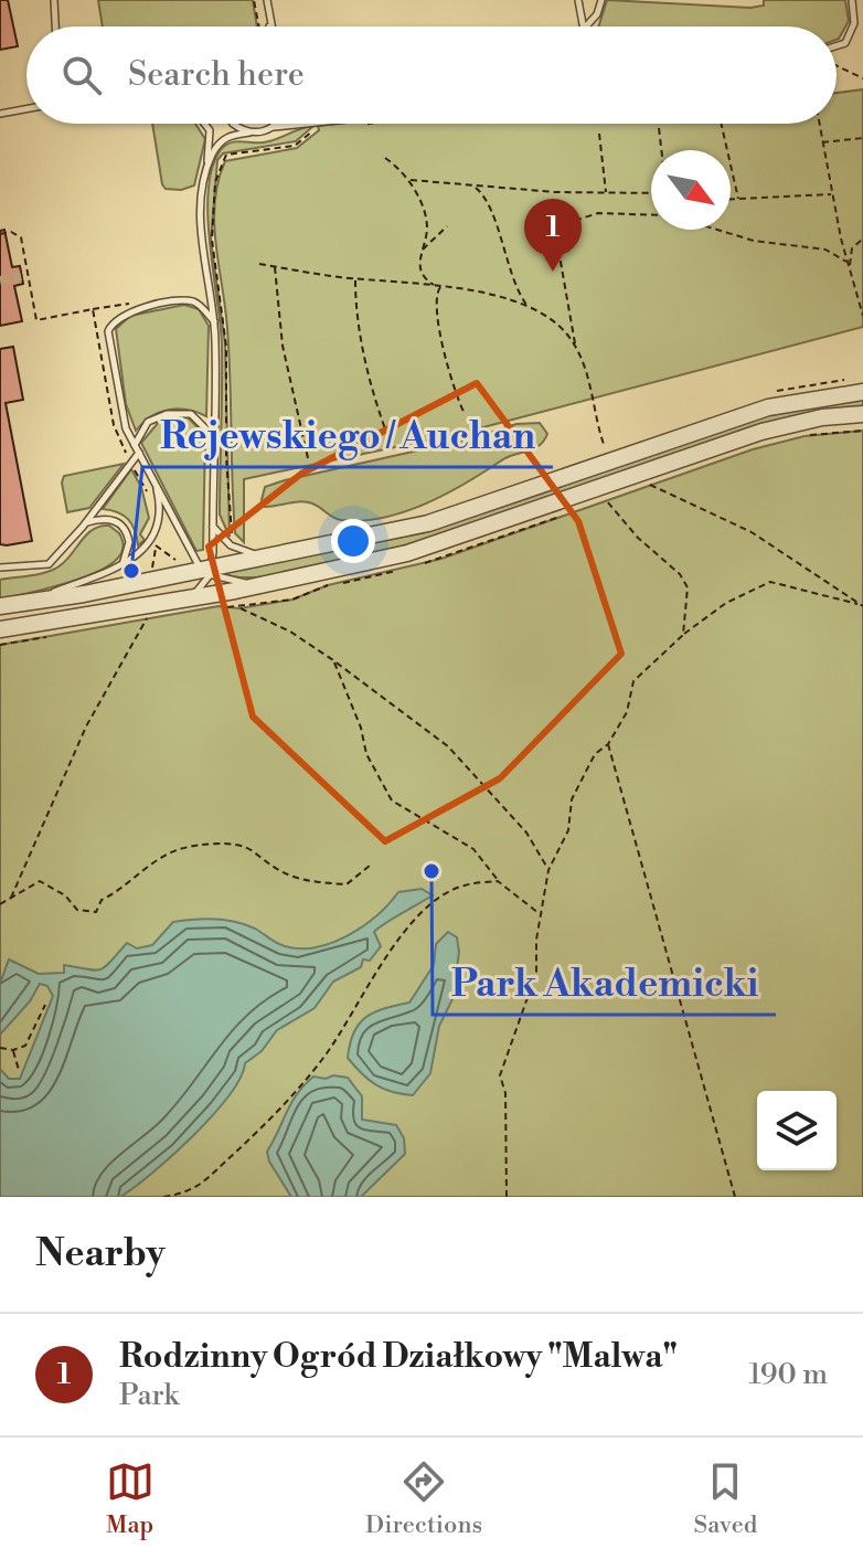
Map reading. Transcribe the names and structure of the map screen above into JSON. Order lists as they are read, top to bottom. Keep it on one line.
{"places":["Rejewskiego / Auchan","Park Akademicki"],"north":"bottom right","page":{"search":"Search here","pins":"1","heading":"Nearby","list":[{"mark":"1","name":"Rodzinny Ogród Działkowy \"Malwa\"","note":"Park","value":"190 m"}],"nav":["Map","Directions","Saved"]}}
